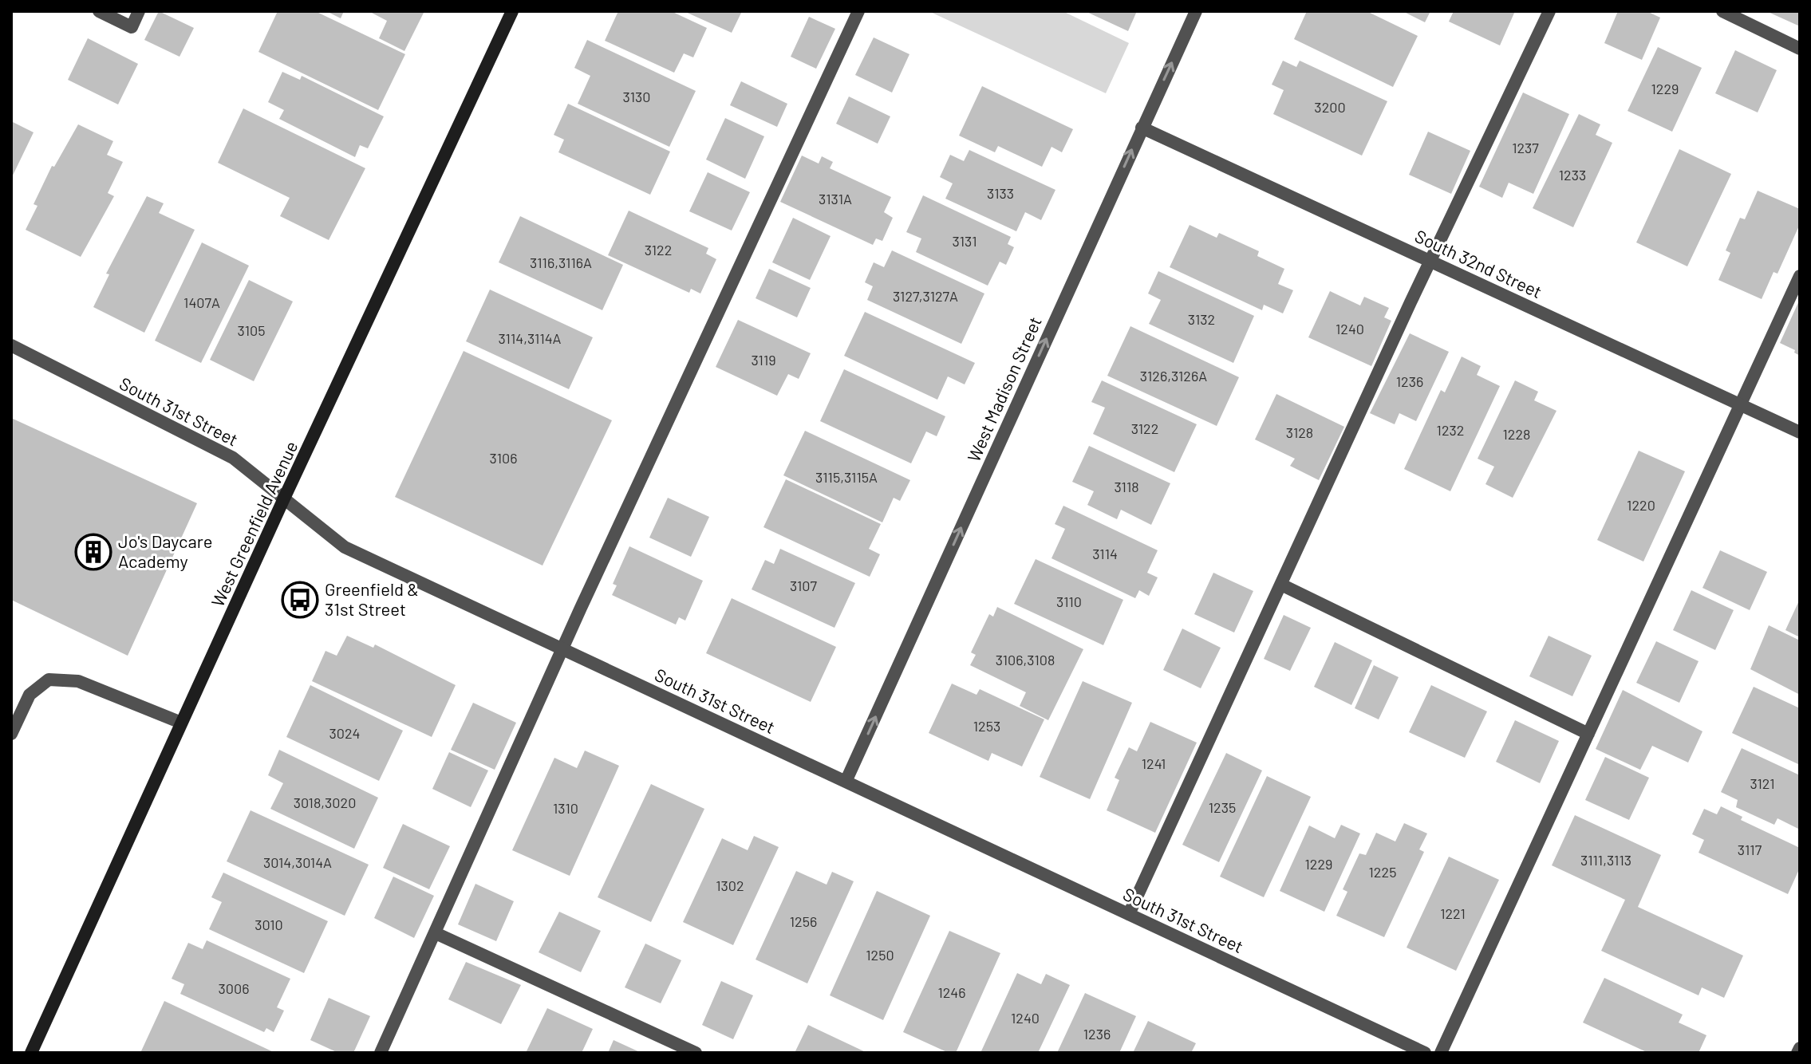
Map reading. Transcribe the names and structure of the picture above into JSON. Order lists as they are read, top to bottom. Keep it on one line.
{"streets":{"main road":["West Greenfield Avenue"],"street":["South 32nd Street","West Madison Street","South 31st Street"]},"crossings":[["South 32nd Street","West Madison Street"],["West Madison Street","South 31st Street"],["South 31st Street","West Greenfield Avenue"]],"one_way":["West Madison Street"],"places":{"building":["Jo's Daycare Academy"],"bus stop":["Greenfield & 31st Street"]},"house_numbers":["1229","3130","3200","1237","1233","3133","3131A","3131","3122","3116,3116A","3127,3127A","1407A","3132","1240","3105","3114,3114A","3119","3126,3126A","1236","3122","1232","3128","1228","3106","3115,3115A","3118","1220","3114","3107","3110","3106,3108","1253","3024","1241","3121","3018,3020","1235","1310","3117","3111,3113","3014,3014A","1229","1225","1302","1221","1256","3010","1250","3006","1246","1240","1236"]}
